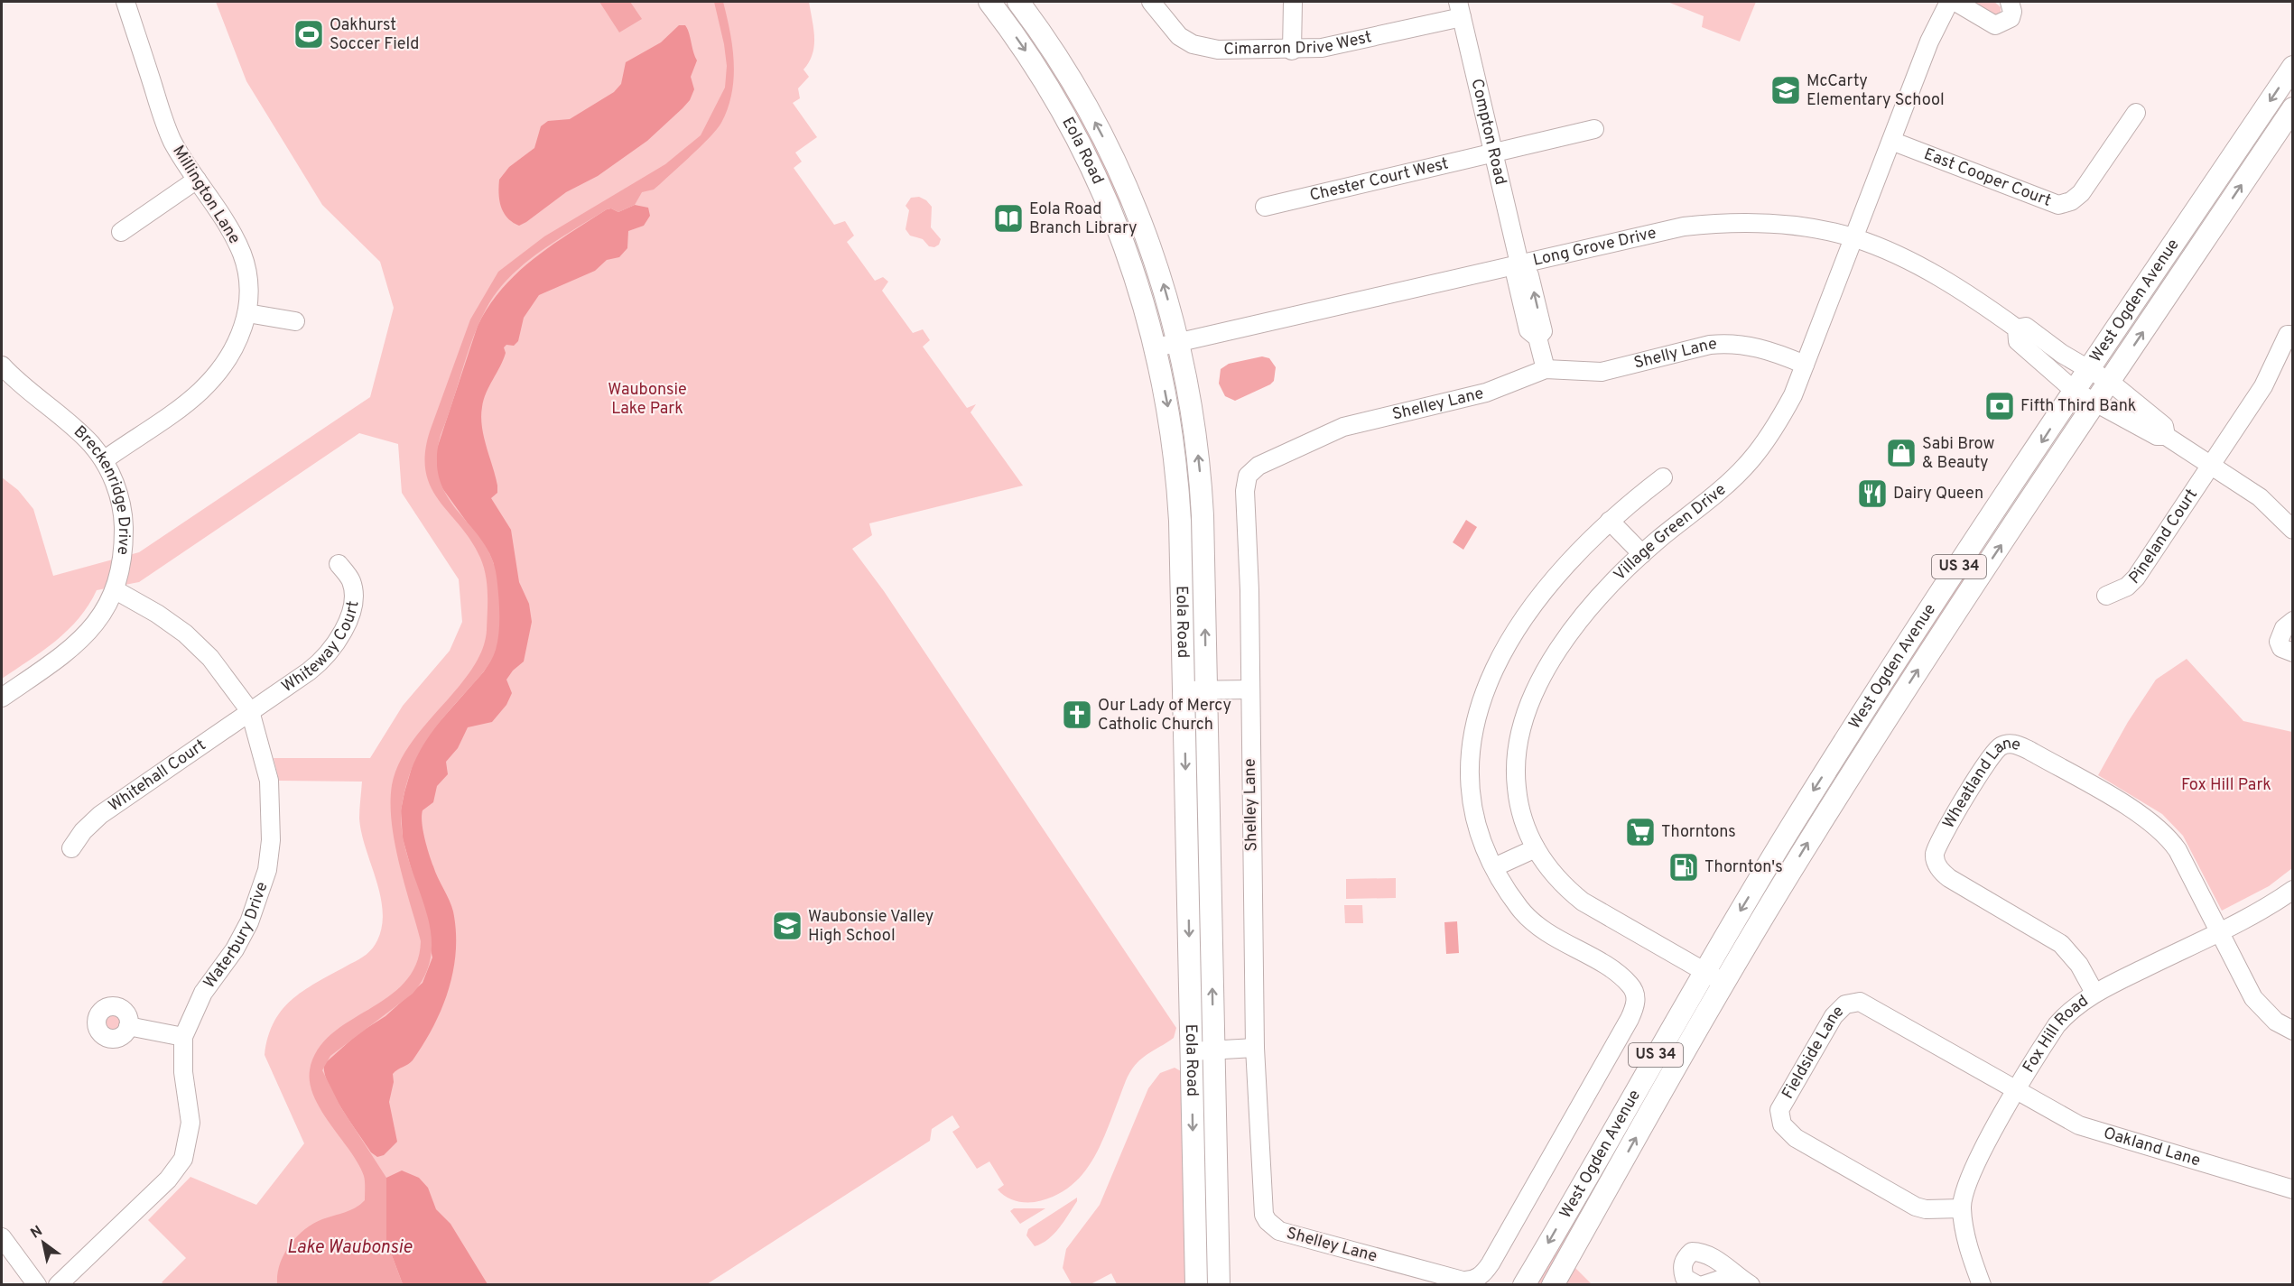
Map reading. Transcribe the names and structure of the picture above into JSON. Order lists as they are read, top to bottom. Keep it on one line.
{"streets":{"main road":["Eola Road","West Ogden Avenue","US 34"],"street":["Cimarron Drive West","Compton Road","East Cooper Court","Chester Court West","Millington Lane","Long Grove Drive","Shelly Lane","Shelley Lane","Breckenridge Drive","Village Green Drive","Pineland Court","Whiteway Court","Whitehall Court","Wheatland Lane","Waterbury Drive","Fox Hill Road","Fieldside Lane","Oakland Lane"]},"crossings":[["Cimarron Drive West","Compton Road"],["Compton Road","Chester Court West"],["Compton Road","Long Grove Drive"],["Compton Road","Shelly Lane"],["Compton Road","Shelley Lane"],["Eola Road","Long Grove Drive"],["East Cooper Court","Village Green Drive"],["Millington Lane","Breckenridge Drive"],["Long Grove Drive","West Ogden Avenue"],["Long Grove Drive","Village Green Drive"],["Long Grove Drive","Pineland Court"],["West Ogden Avenue","Village Green Drive"],["Shelly Lane","Shelley Lane"],["Shelly Lane","Village Green Drive"],["Breckenridge Drive","Waterbury Drive"],["Whiteway Court","Whitehall Court"],["Whiteway Court","Waterbury Drive"],["Whitehall Court","Waterbury Drive"],["Wheatland Lane","Fox Hill Road"],["Fox Hill Road","Fieldside Lane"],["Fox Hill Road","Oakland Lane"],["Fieldside Lane","Oakland Lane"]],"water":["Lake Waubonsie"],"parks":["Waubonsie Lake Park","Fox Hill Park"],"places":{"sports":["Oakhurst Soccer Field"],"school or university":["McCarty Elementary School","Waubonsie Valley High School"],"library":["Eola Road Branch Library"],"bank":["Fifth Third Bank"],"shop":["Sabi Brow & Beauty"],"restaurant":["Dairy Queen"],"church":["Our Lady of Mercy Catholic Church"],"supermarket":["Thorntons"],"fuel station":["Thornton's"]},"north":"top left"}
